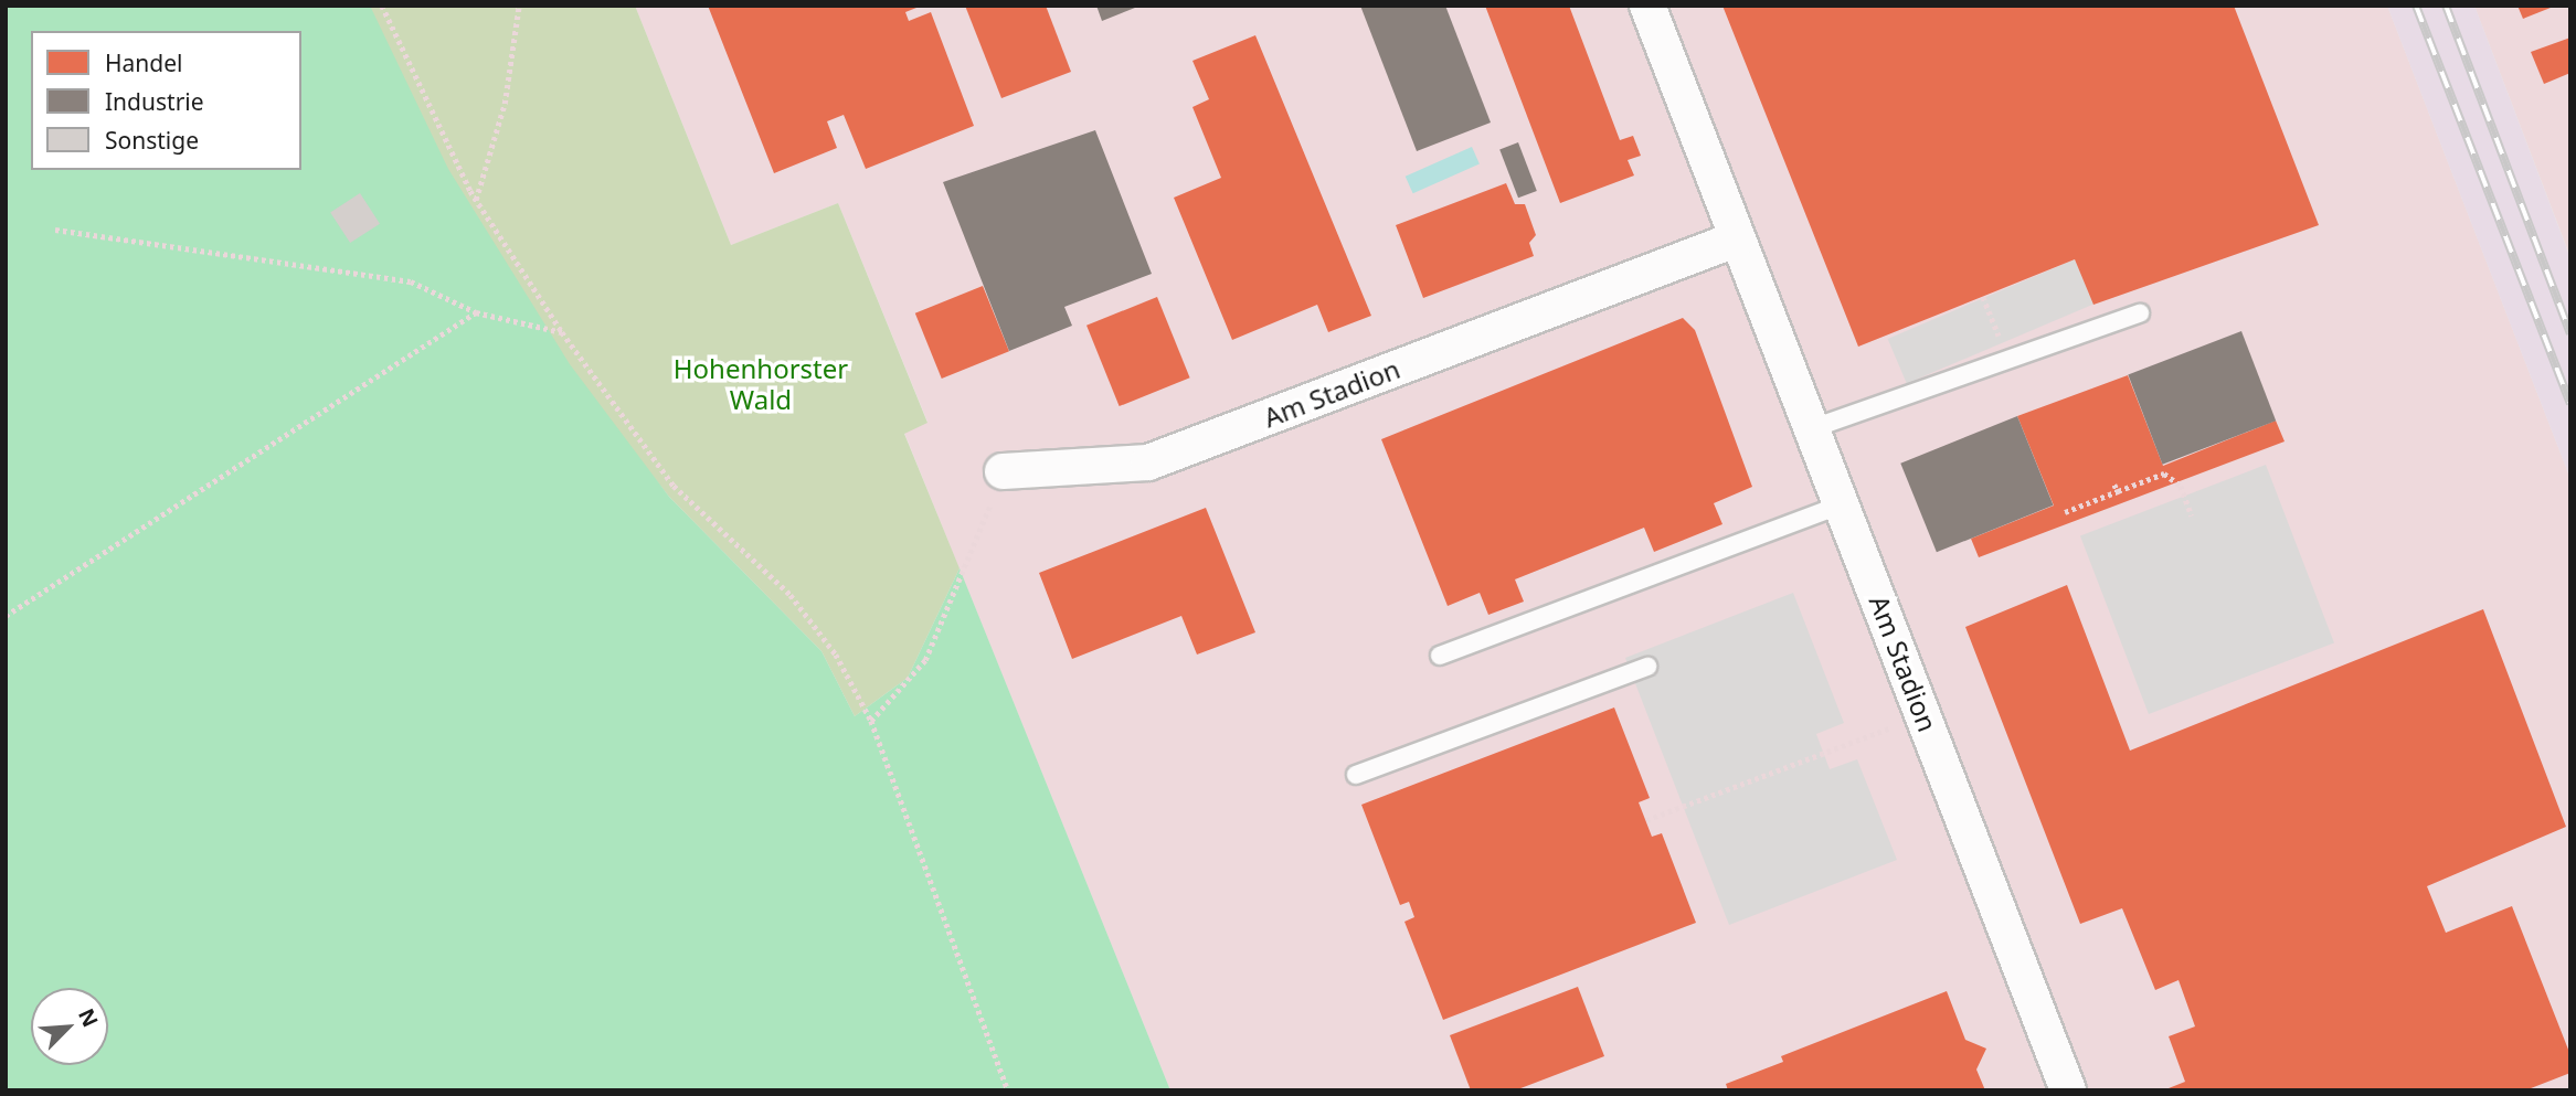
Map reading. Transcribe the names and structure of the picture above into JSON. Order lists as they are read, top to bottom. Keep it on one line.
{"streets":{"street":["Am Stadion"]},"parks":["Hohenhorster Wald"],"legend":["Handel","Industrie","Sonstige"],"north":"top right"}
